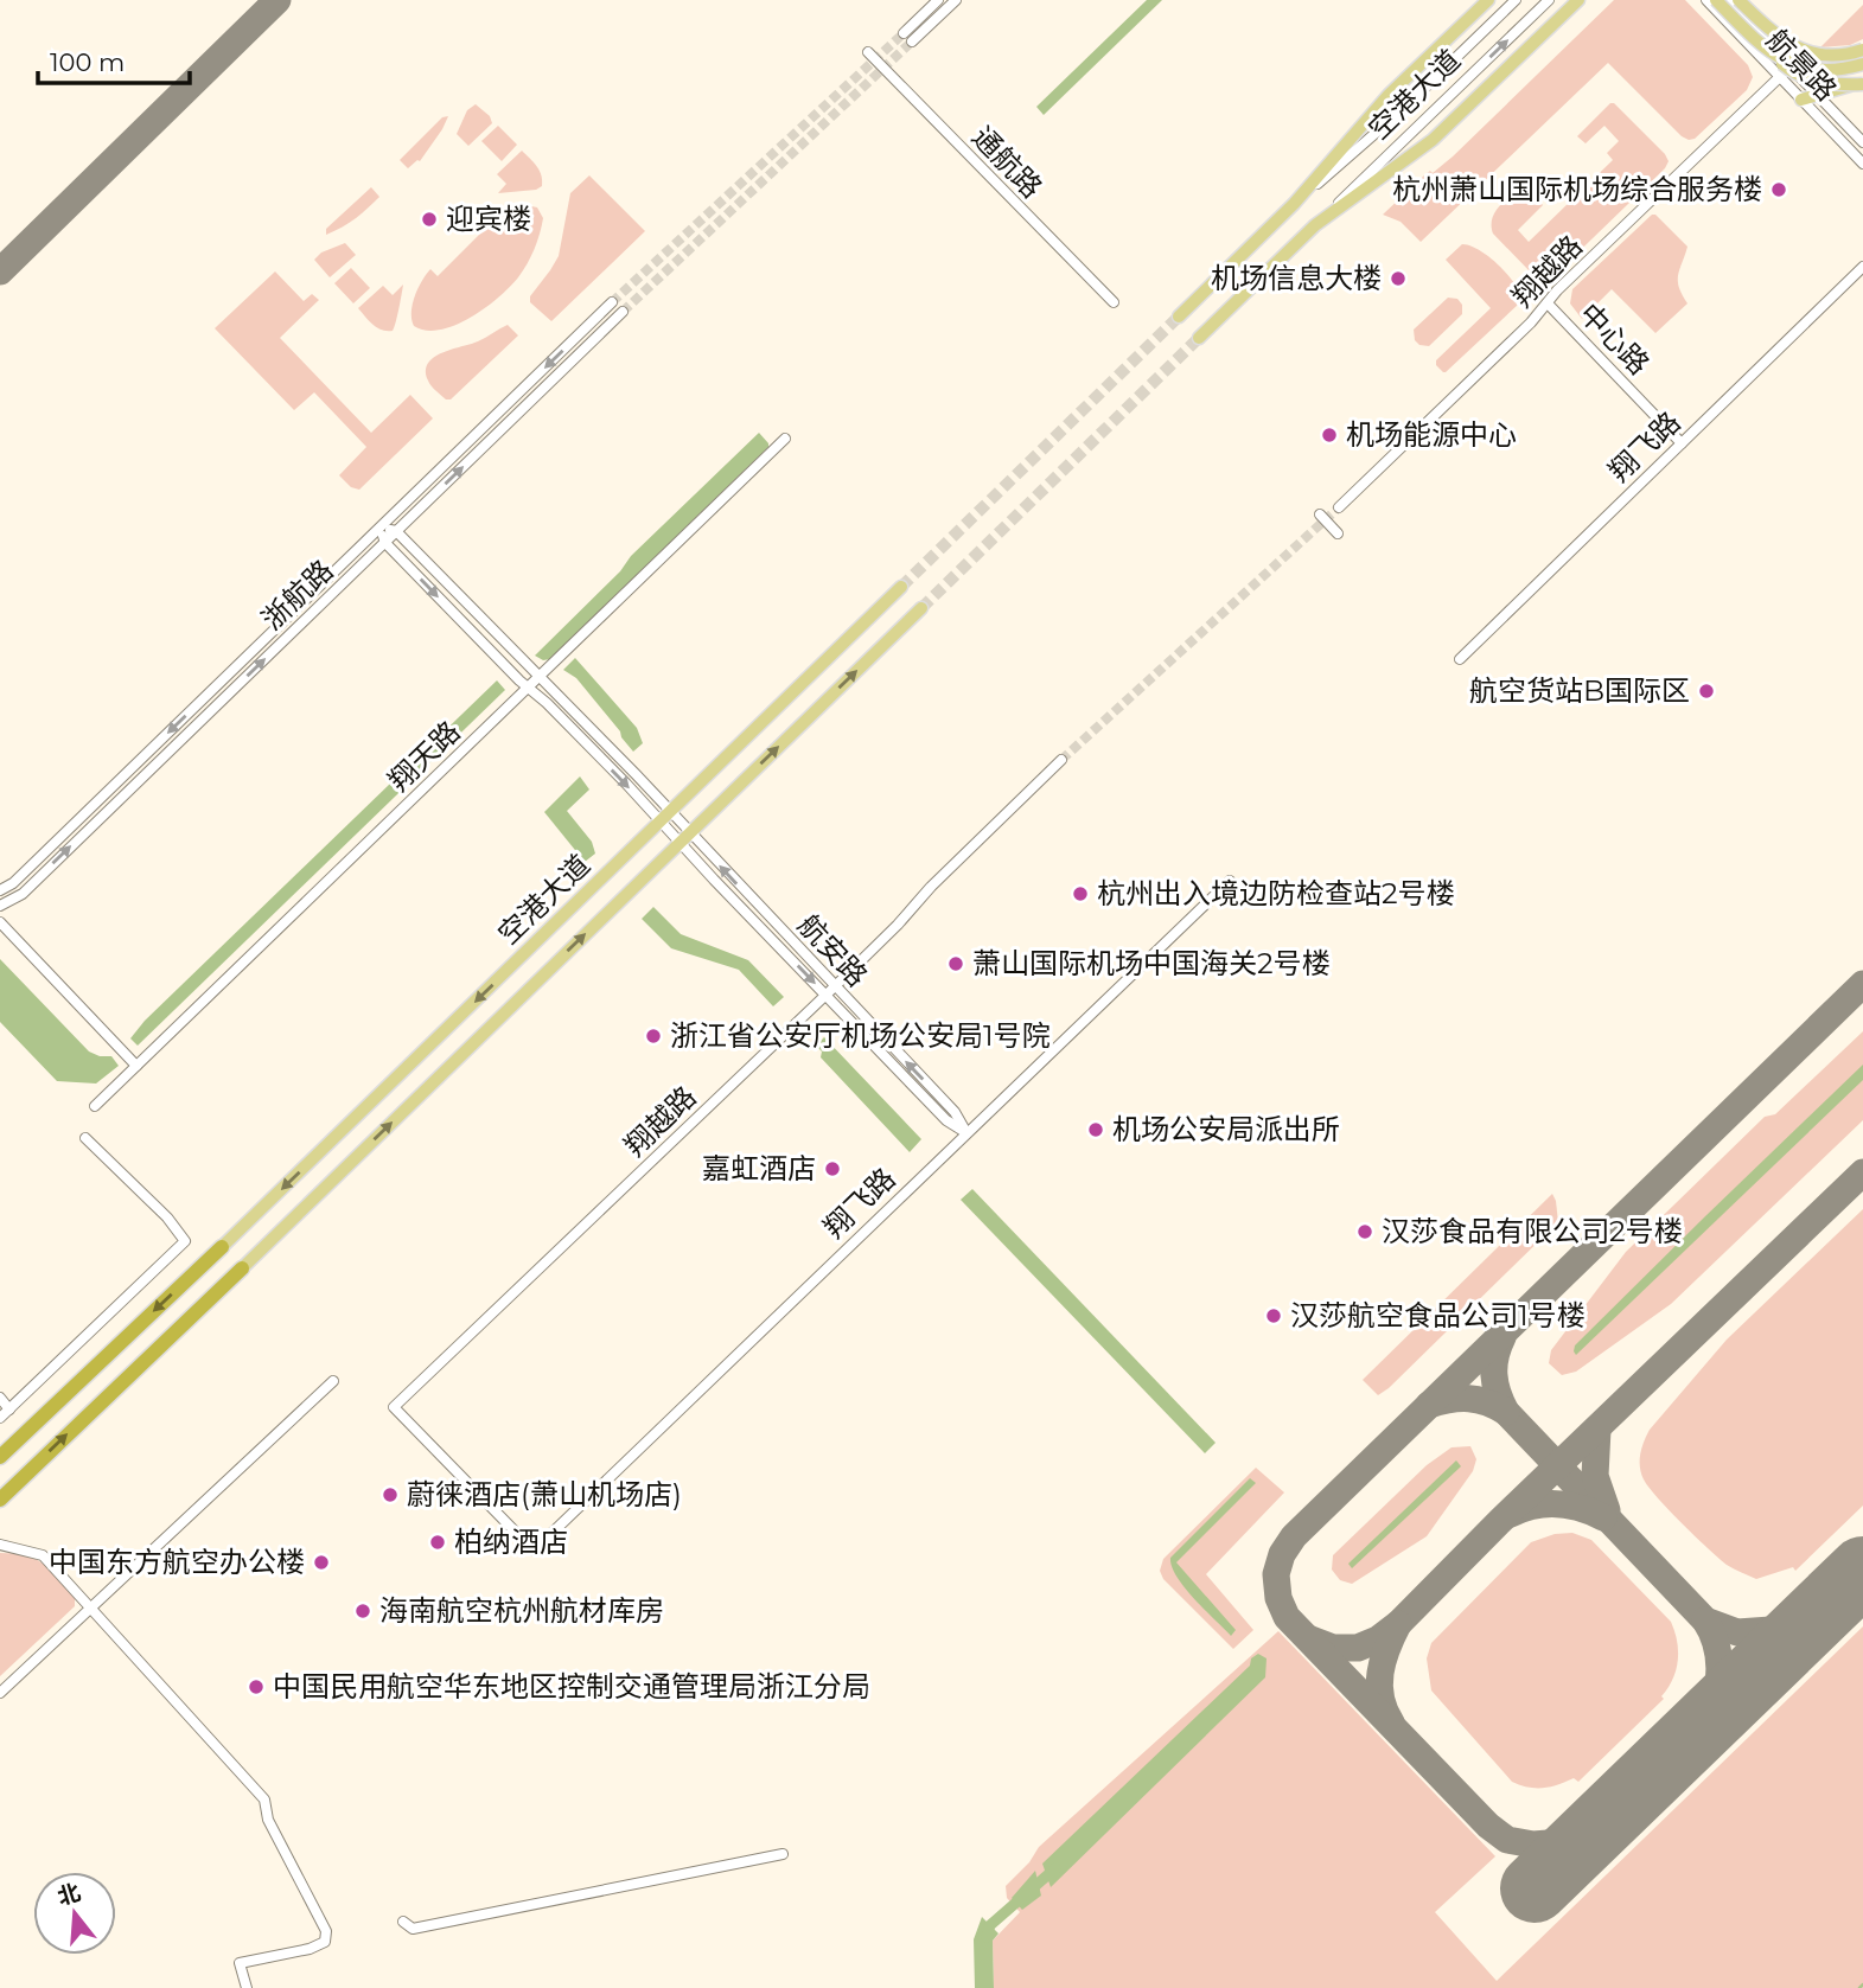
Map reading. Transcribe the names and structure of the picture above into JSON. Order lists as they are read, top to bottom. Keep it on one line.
{"streets":{"main road":["空港大道"],"street":["航景路","通航路","翔越路","中心路","翔飞路","浙航路","翔天路","航安路"]},"crossings":[["航景路","翔越路"],["空港大道","航安路"],["翔越路","中心路"],["翔越路","翔飞路"],["翔越路","航安路"],["中心路","翔飞路"],["翔飞路","航安路"],["浙航路","航安路"],["翔天路","航安路"]],"places":["杭州萧山国际机场综合服务楼","迎宾楼","机场信息大楼","机场能源中心","航空货站B国际区","杭州出入境边防检查站2号楼","萧山国际机场中国海关2号楼","浙江省公安厅机场公安局1号院","机场公安局派出所","嘉虹酒店","汉莎食品有限公司2号楼","汉莎航空食品公司1号楼","蔚徕酒店(萧山机场店)","柏纳酒店","中国东方航空办公楼","海南航空杭州航材库房","中国民用航空华东地区控制交通管理局浙江分局"],"scale_bar":"100 m","north":"top"}
